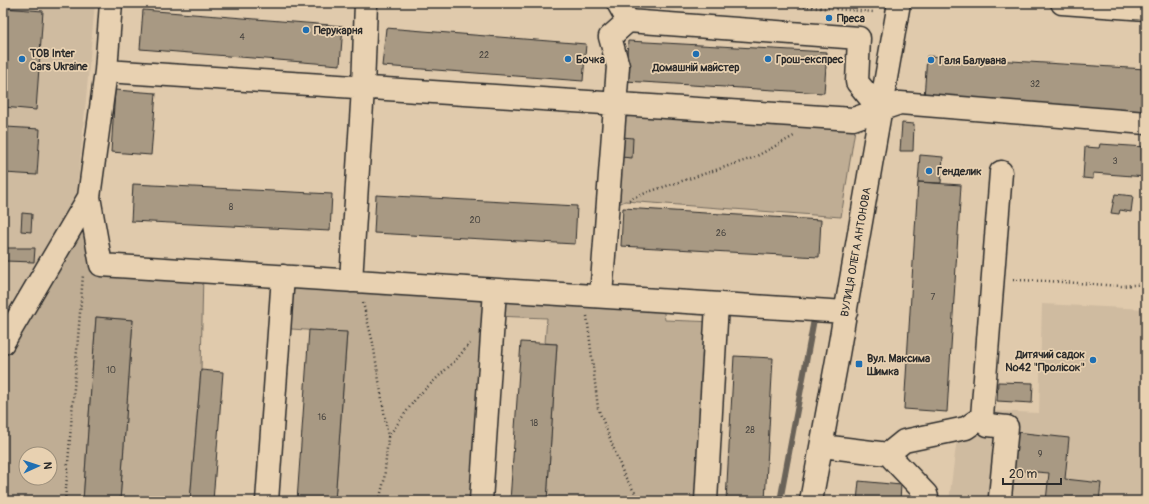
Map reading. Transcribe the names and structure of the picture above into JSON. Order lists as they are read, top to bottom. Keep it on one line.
{"streets":{"street":["ВУЛИЦЯ ОЛЕГА АНТОНОВА"]},"places":{"other":["Преса","Перукарня","Домашній майстер","ТОВ Inter Cars Ukraine","Бочка","Грош-експрес","Галя Балувана","Генделик","Дитячий садок №42 \"Пролісок\""],"transit":["Вул. Максима Шимка"]},"house_numbers":["4","22","32","3","8","20","26","7","10","16","18","28","9"],"scale_bar":"20 m","north":"right"}
